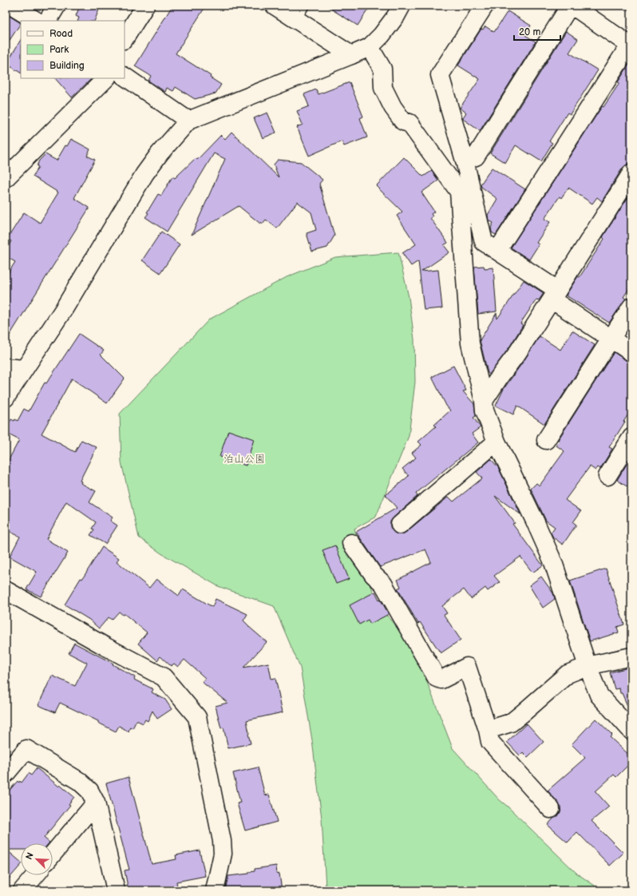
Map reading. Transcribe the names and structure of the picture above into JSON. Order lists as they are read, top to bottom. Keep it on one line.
{"parks":["泊山公園"],"legend":["Road","Park","Building"],"scale_bar":"20 m","north":"top left"}
